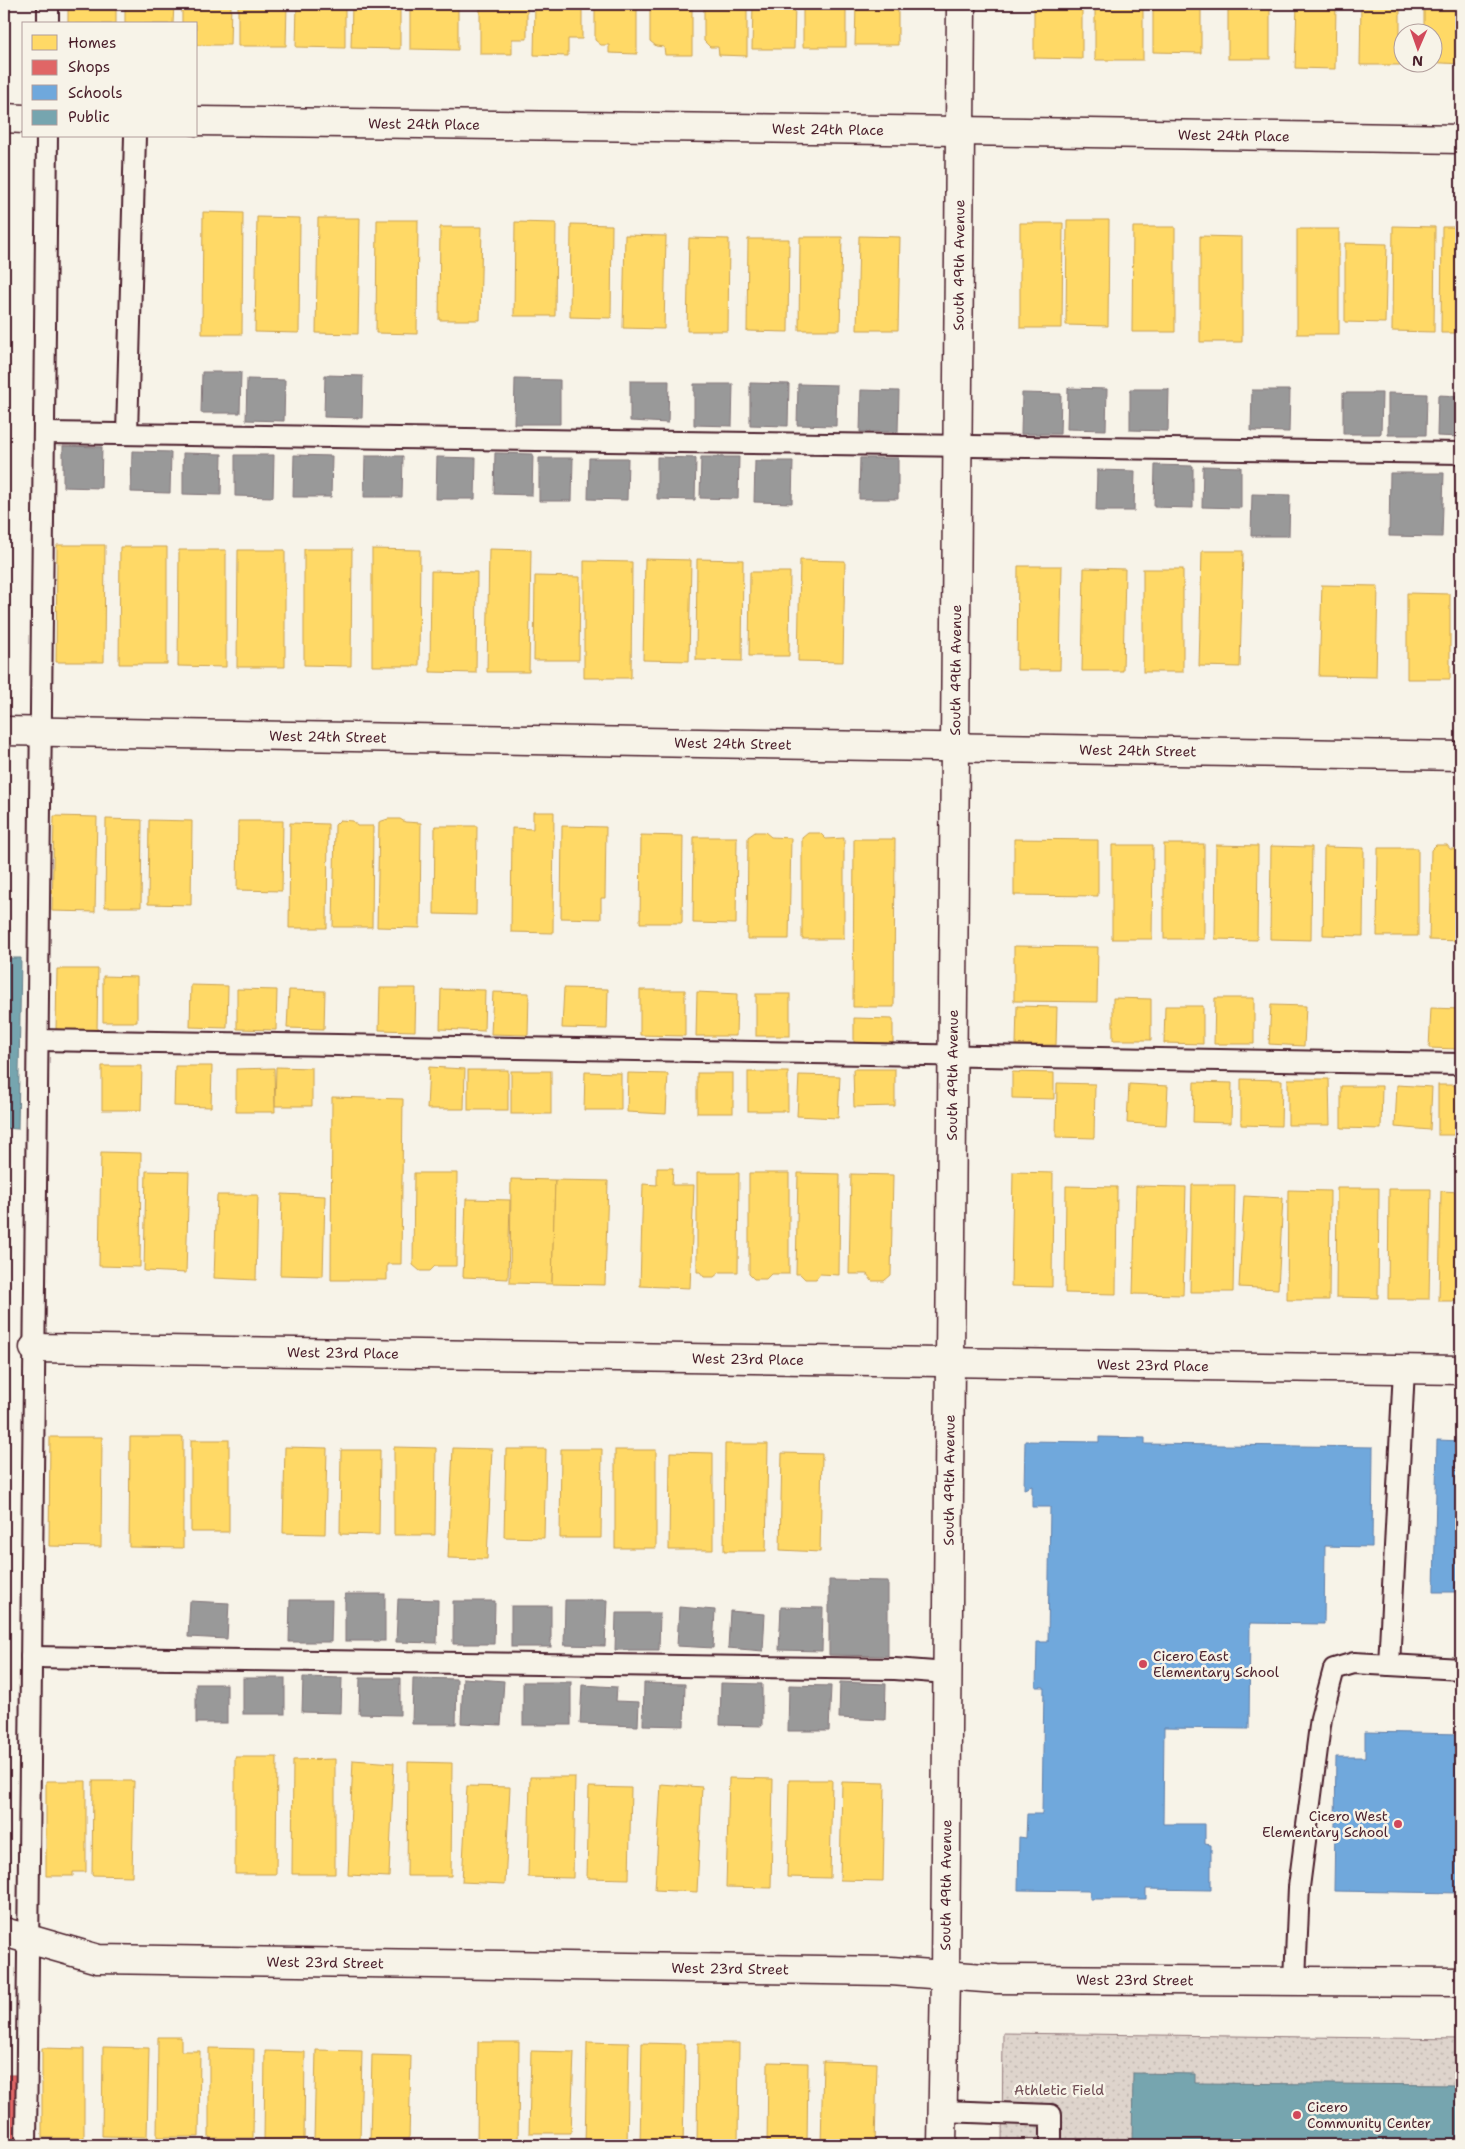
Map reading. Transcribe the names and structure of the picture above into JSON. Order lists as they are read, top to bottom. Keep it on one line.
{"streets":{"street":["West 24th Place","South 49th Avenue","West 24th Street","West 23rd Place","West 23rd Street"]},"crossings":[["West 24th Place","South 49th Avenue"],["South 49th Avenue","West 24th Street"],["South 49th Avenue","West 23rd Place"],["South 49th Avenue","West 23rd Street"]],"parks":["Athletic Field"],"places":["Cicero East Elementary School","Cicero West Elementary School","Cicero Community Center"],"legend":["Homes","Shops","Schools","Public"],"north":"bottom"}
